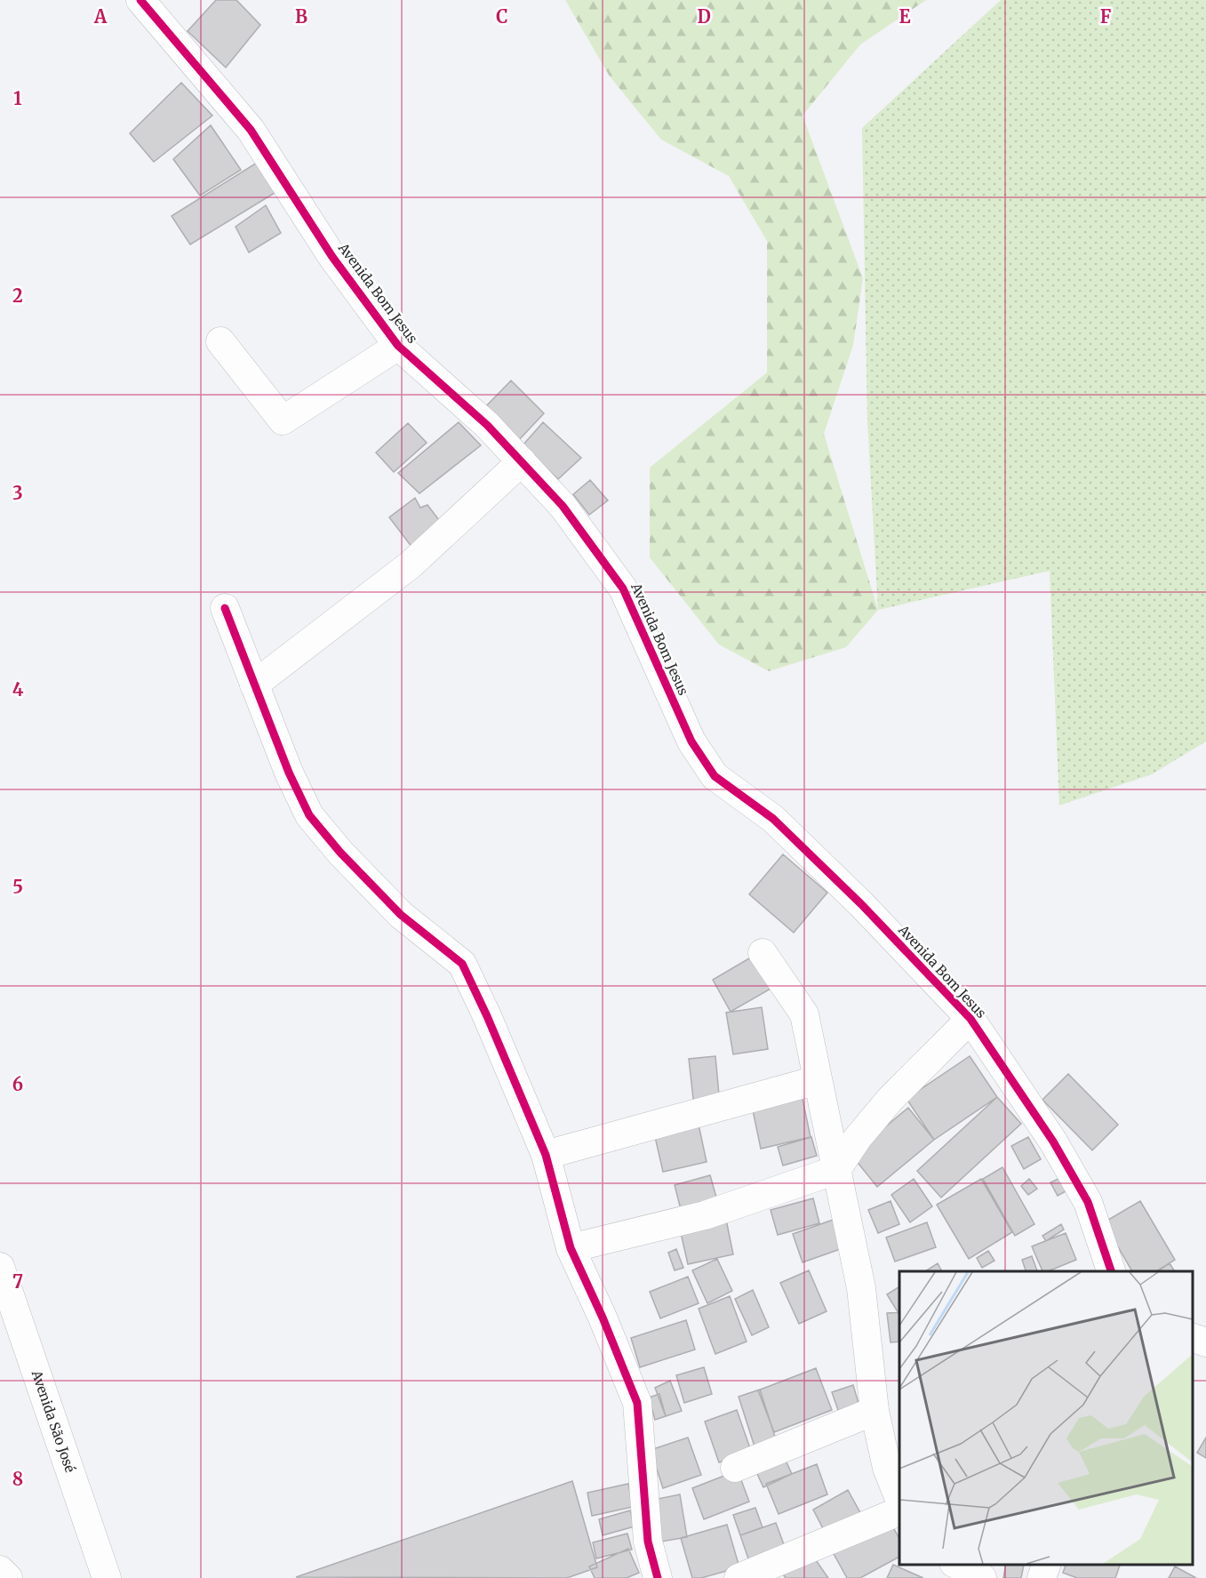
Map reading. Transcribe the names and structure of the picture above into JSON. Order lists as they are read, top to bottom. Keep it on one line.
{"streets":{"street":["Avenida Bom Jesus","Avenida São José"]},"grid":{"columns":["A","B","C","D","E","F"],"rows":["1","2","3","4","5","6","7","8"]}}
